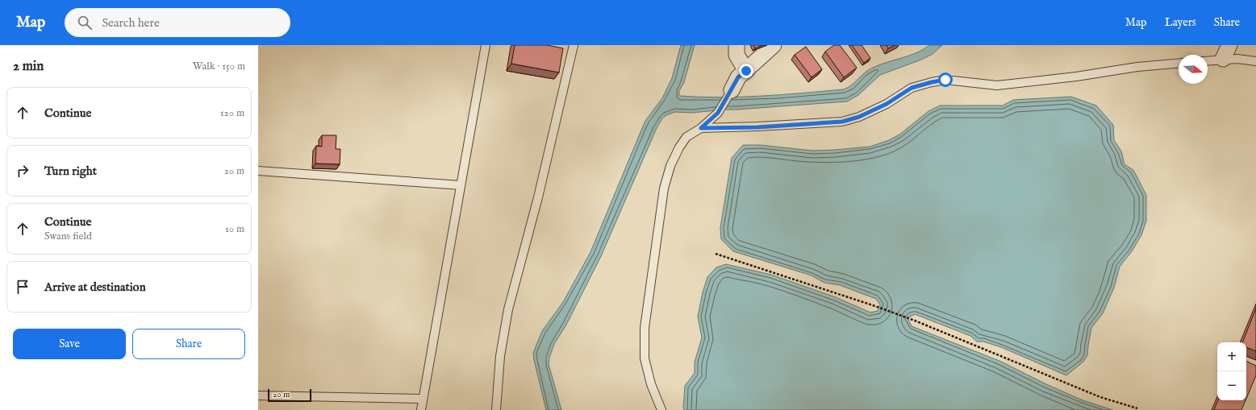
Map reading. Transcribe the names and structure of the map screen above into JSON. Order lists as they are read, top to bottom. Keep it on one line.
{"scale_bar":"20 m","north":"right","page":{"header":"Map","search":"Search here","nav":["Map","Layers","Share"],"heading":["2 min","Walk · 150 m"],"list":[["Continue","120 m"],["Turn right","20 m"],["Continue","Swans field","10 m"],"Arrive at destination"],"buttons":["Save","Share"],"map_buttons":["+","−"],"scale":"20 m"}}
